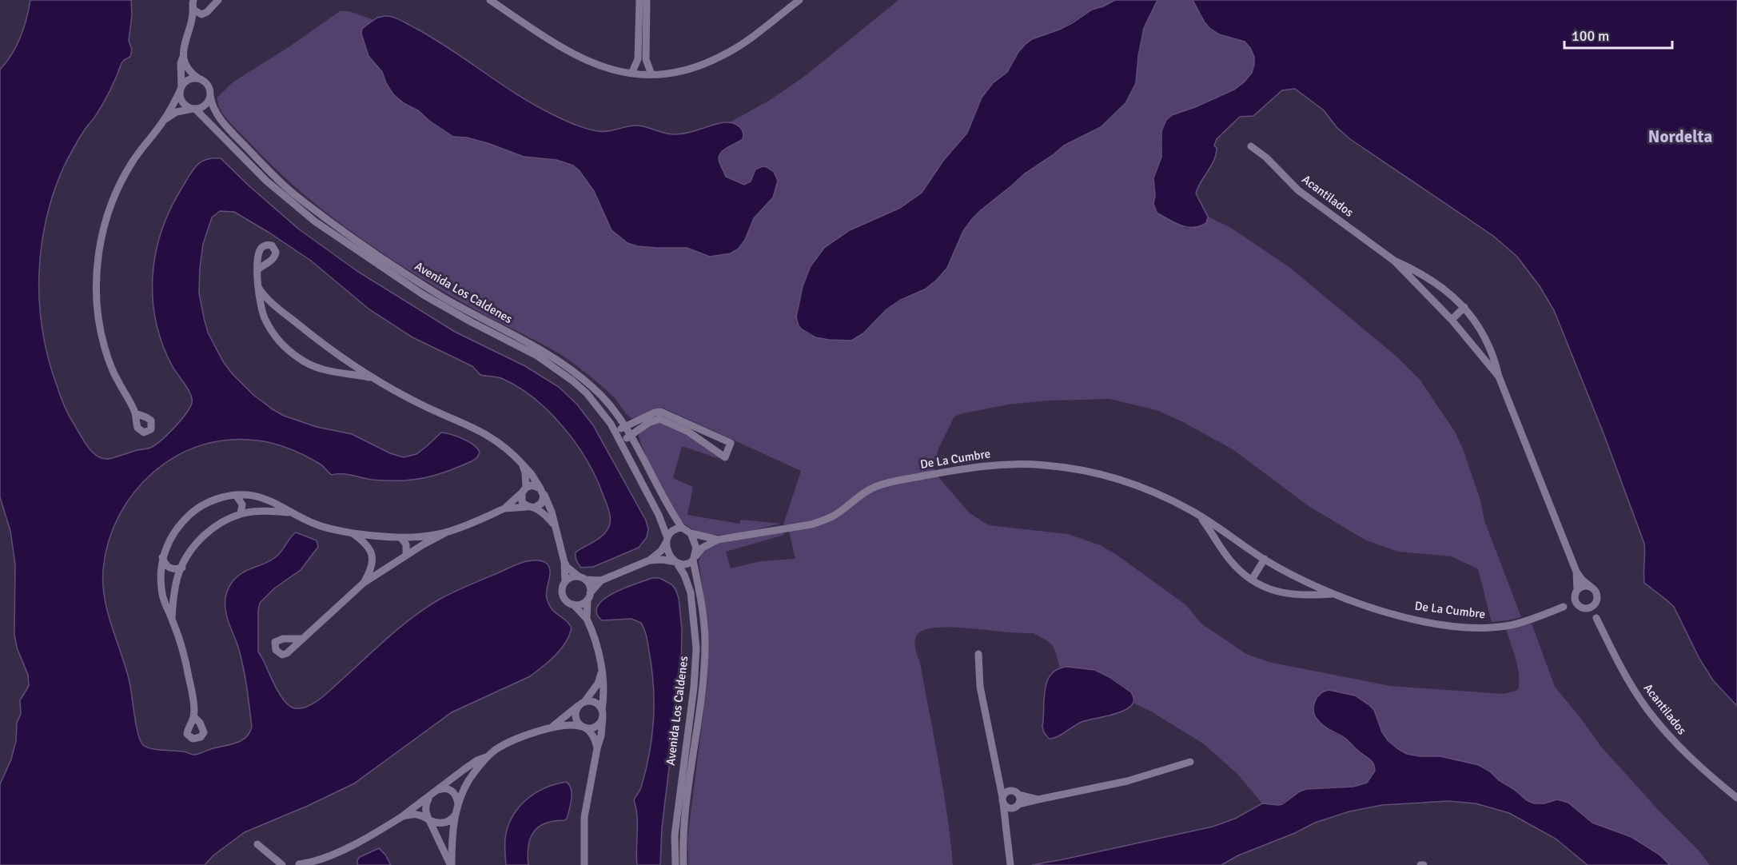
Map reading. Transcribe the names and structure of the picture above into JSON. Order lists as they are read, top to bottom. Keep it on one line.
{"streets":{"street":["Acantilados","Avenida Los Caldenes","De La Cumbre"]},"districts":["Nordelta"],"scale_bar":"100 m"}
